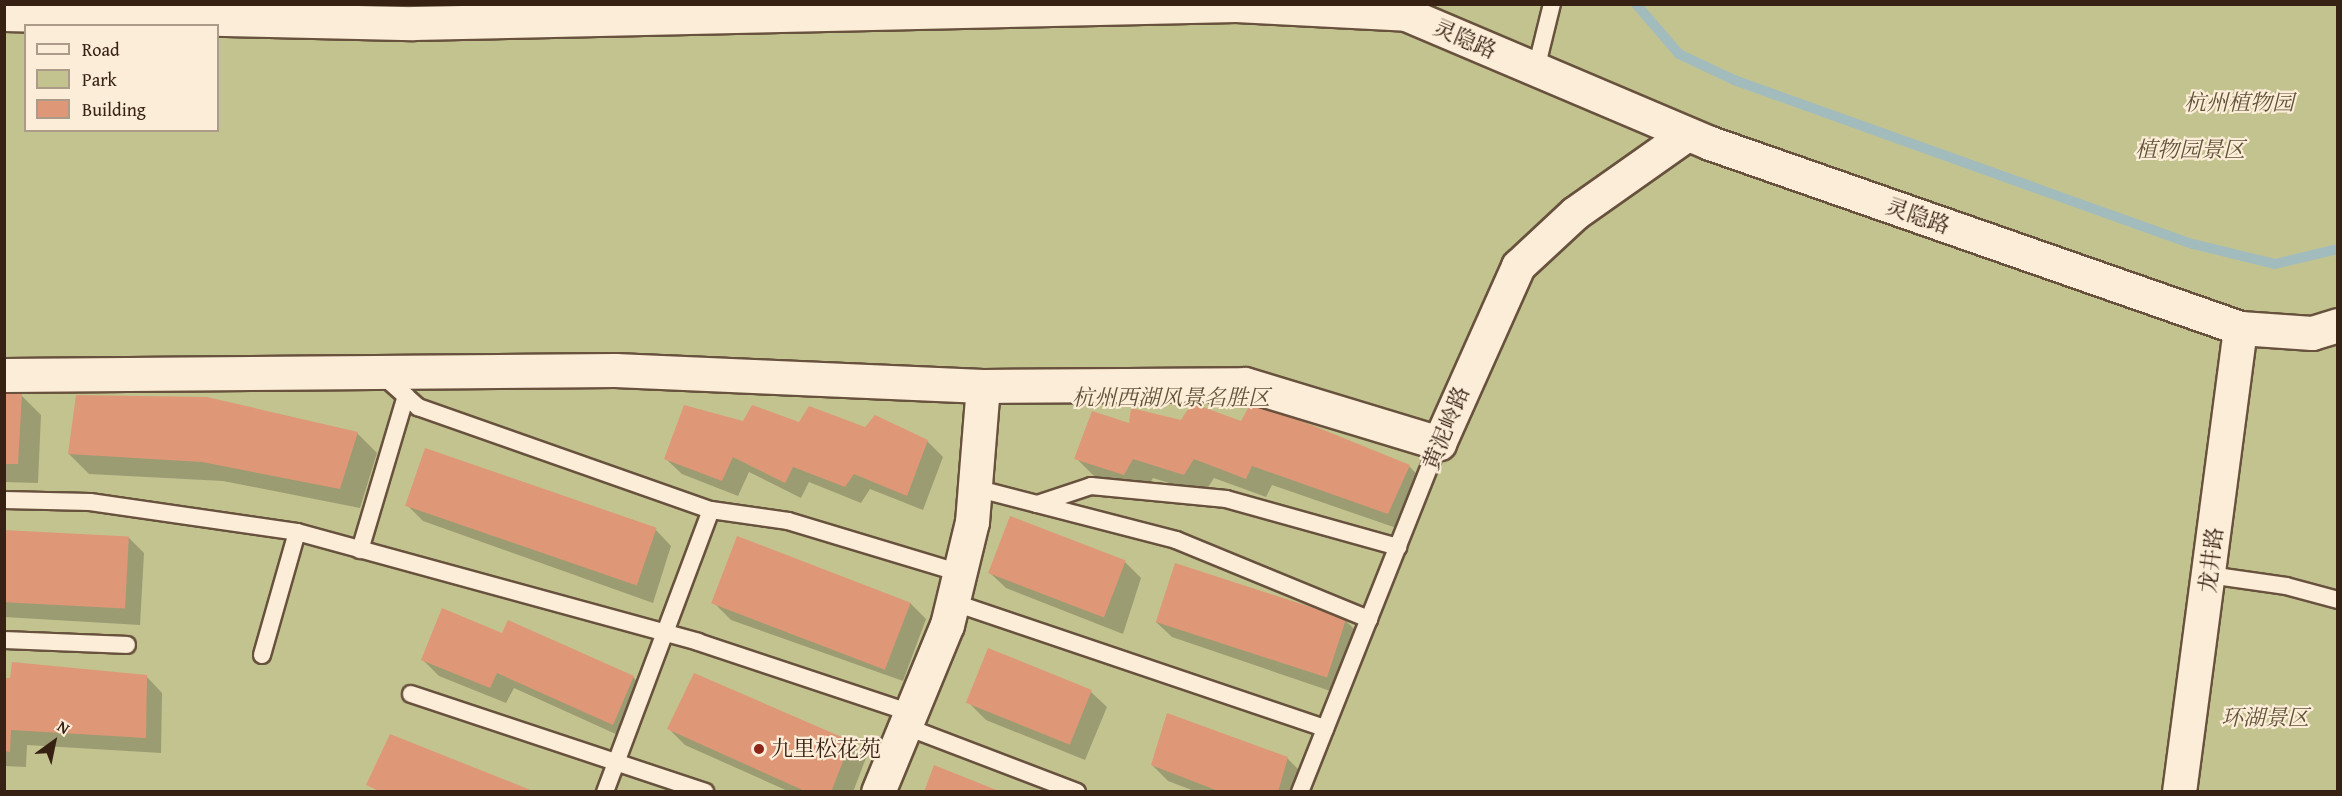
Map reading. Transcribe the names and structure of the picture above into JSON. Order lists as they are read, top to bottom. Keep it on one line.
{"streets":{"street":["灵隐路","黄泥岭路","龙井路"]},"crossings":[["灵隐路","黄泥岭路"],["灵隐路","龙井路"]],"parks":["杭州植物园","植物园景区","杭州西湖风景名胜区","环湖景区"],"places":["九里松花苑"],"legend":["Road","Park","Building"],"north":"top right"}
